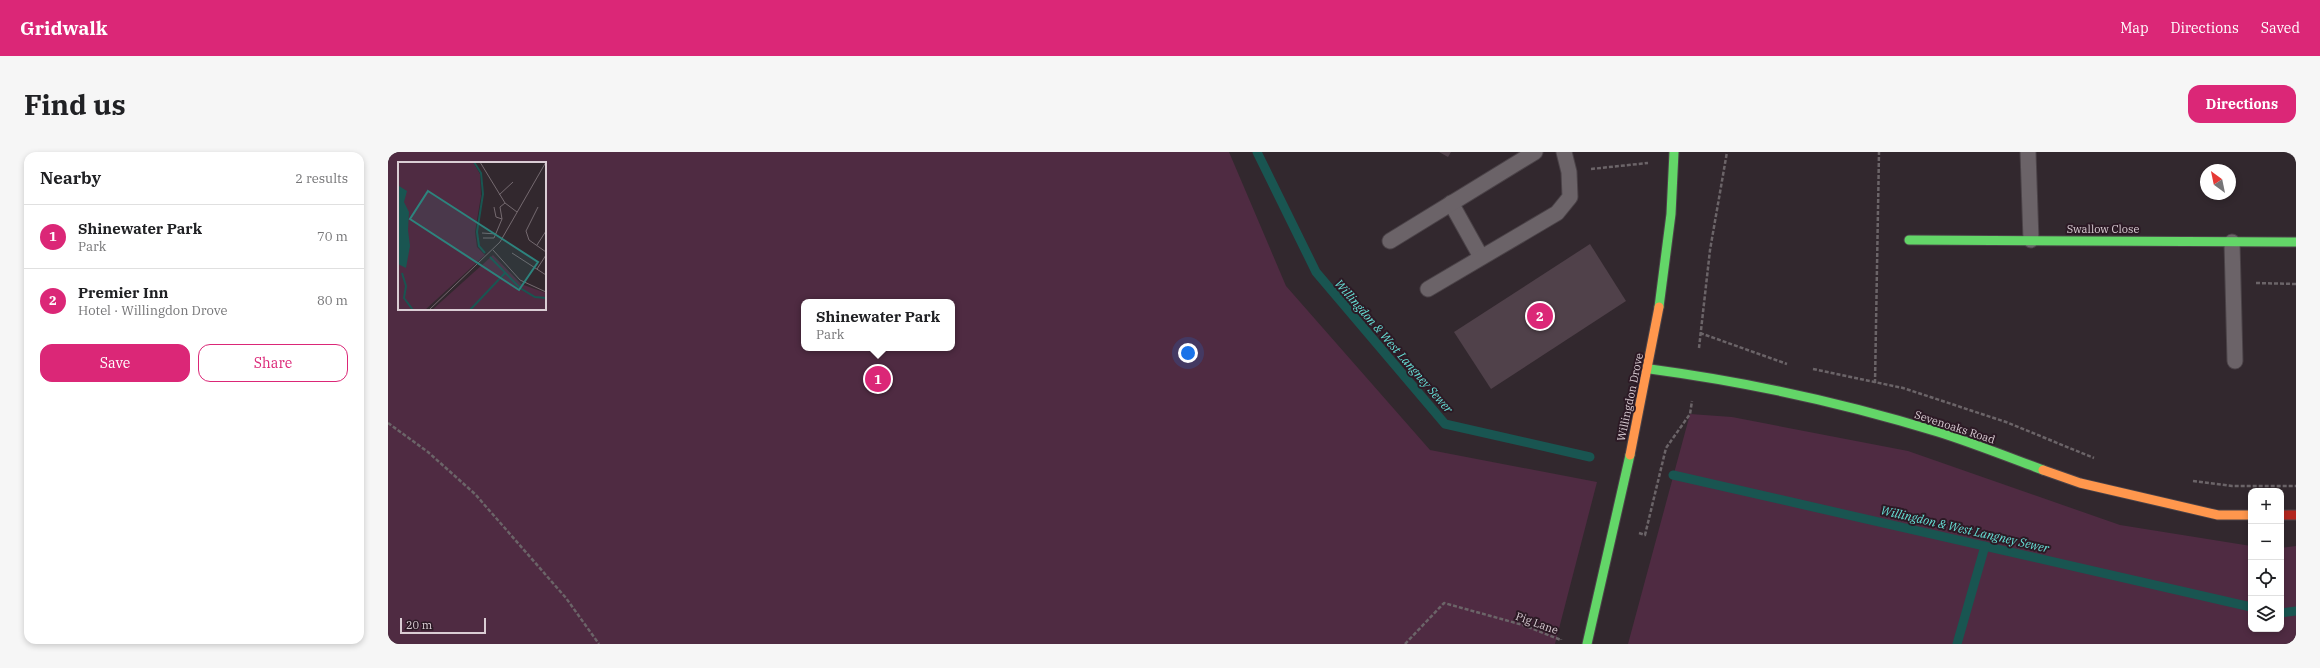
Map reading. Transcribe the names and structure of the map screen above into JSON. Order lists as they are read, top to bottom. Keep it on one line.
{"streets":{"street":["Swallow Close","Willingdon Drove","Sevenoaks Road"],"path":["Pig Lane"]},"crossings":[["Willingdon Drove","Sevenoaks Road"]],"water":["Willingdon & West Langney Sewer"],"scale_bar":"20 m","north":"top left","page":{"header":"Gridwalk","nav":["Map","Directions","Saved"],"buttons":["Directions",["Save","Share"]],"title":"Find us","heading":["Nearby","2 results"],"list":[{"mark":"1","name":"Shinewater Park","note":"Park","value":"70 m"},{"mark":"2","name":"Premier Inn","note":"Hotel · Willingdon Drove","value":"80 m"}],"popup":["Shinewater Park","Park"],"pins":["2","1"],"map_buttons":["+","−"],"scale":"20 m"}}
